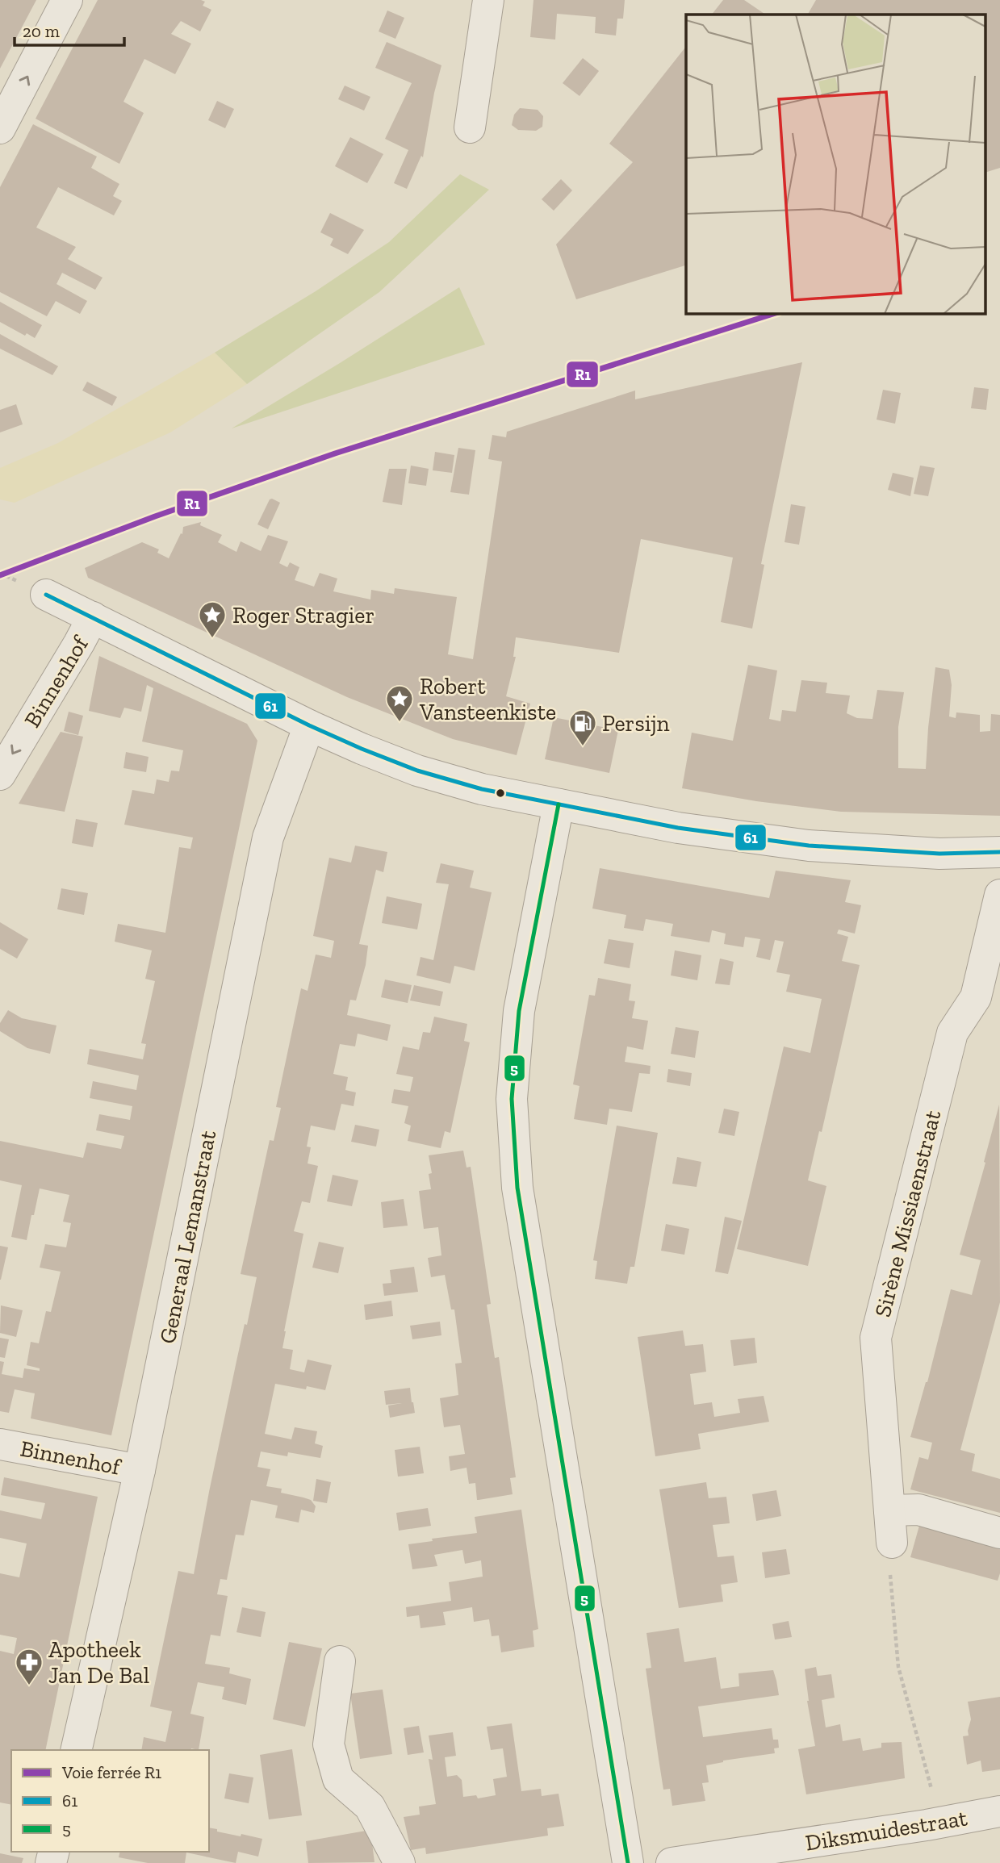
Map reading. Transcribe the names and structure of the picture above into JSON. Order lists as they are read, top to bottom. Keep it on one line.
{"streets":{"street":["Binnenhof","Sirène Missiaenstraat","Generaal Lemanstraat","Diksmuidestraat"]},"crossings":[["Binnenhof","Generaal Lemanstraat"]],"one_way":["Binnenhof"],"places":{"place":["Roger Stragier","Robert Vansteenkiste"],"fuel station":["Persijn"],"pharmacy":["Apotheek Jan De Bal"]},"lines":["rail line R1","transit line 61","transit line 5"],"legend":["Voie ferrée R1","61","5"],"scale_bar":"20 m"}
